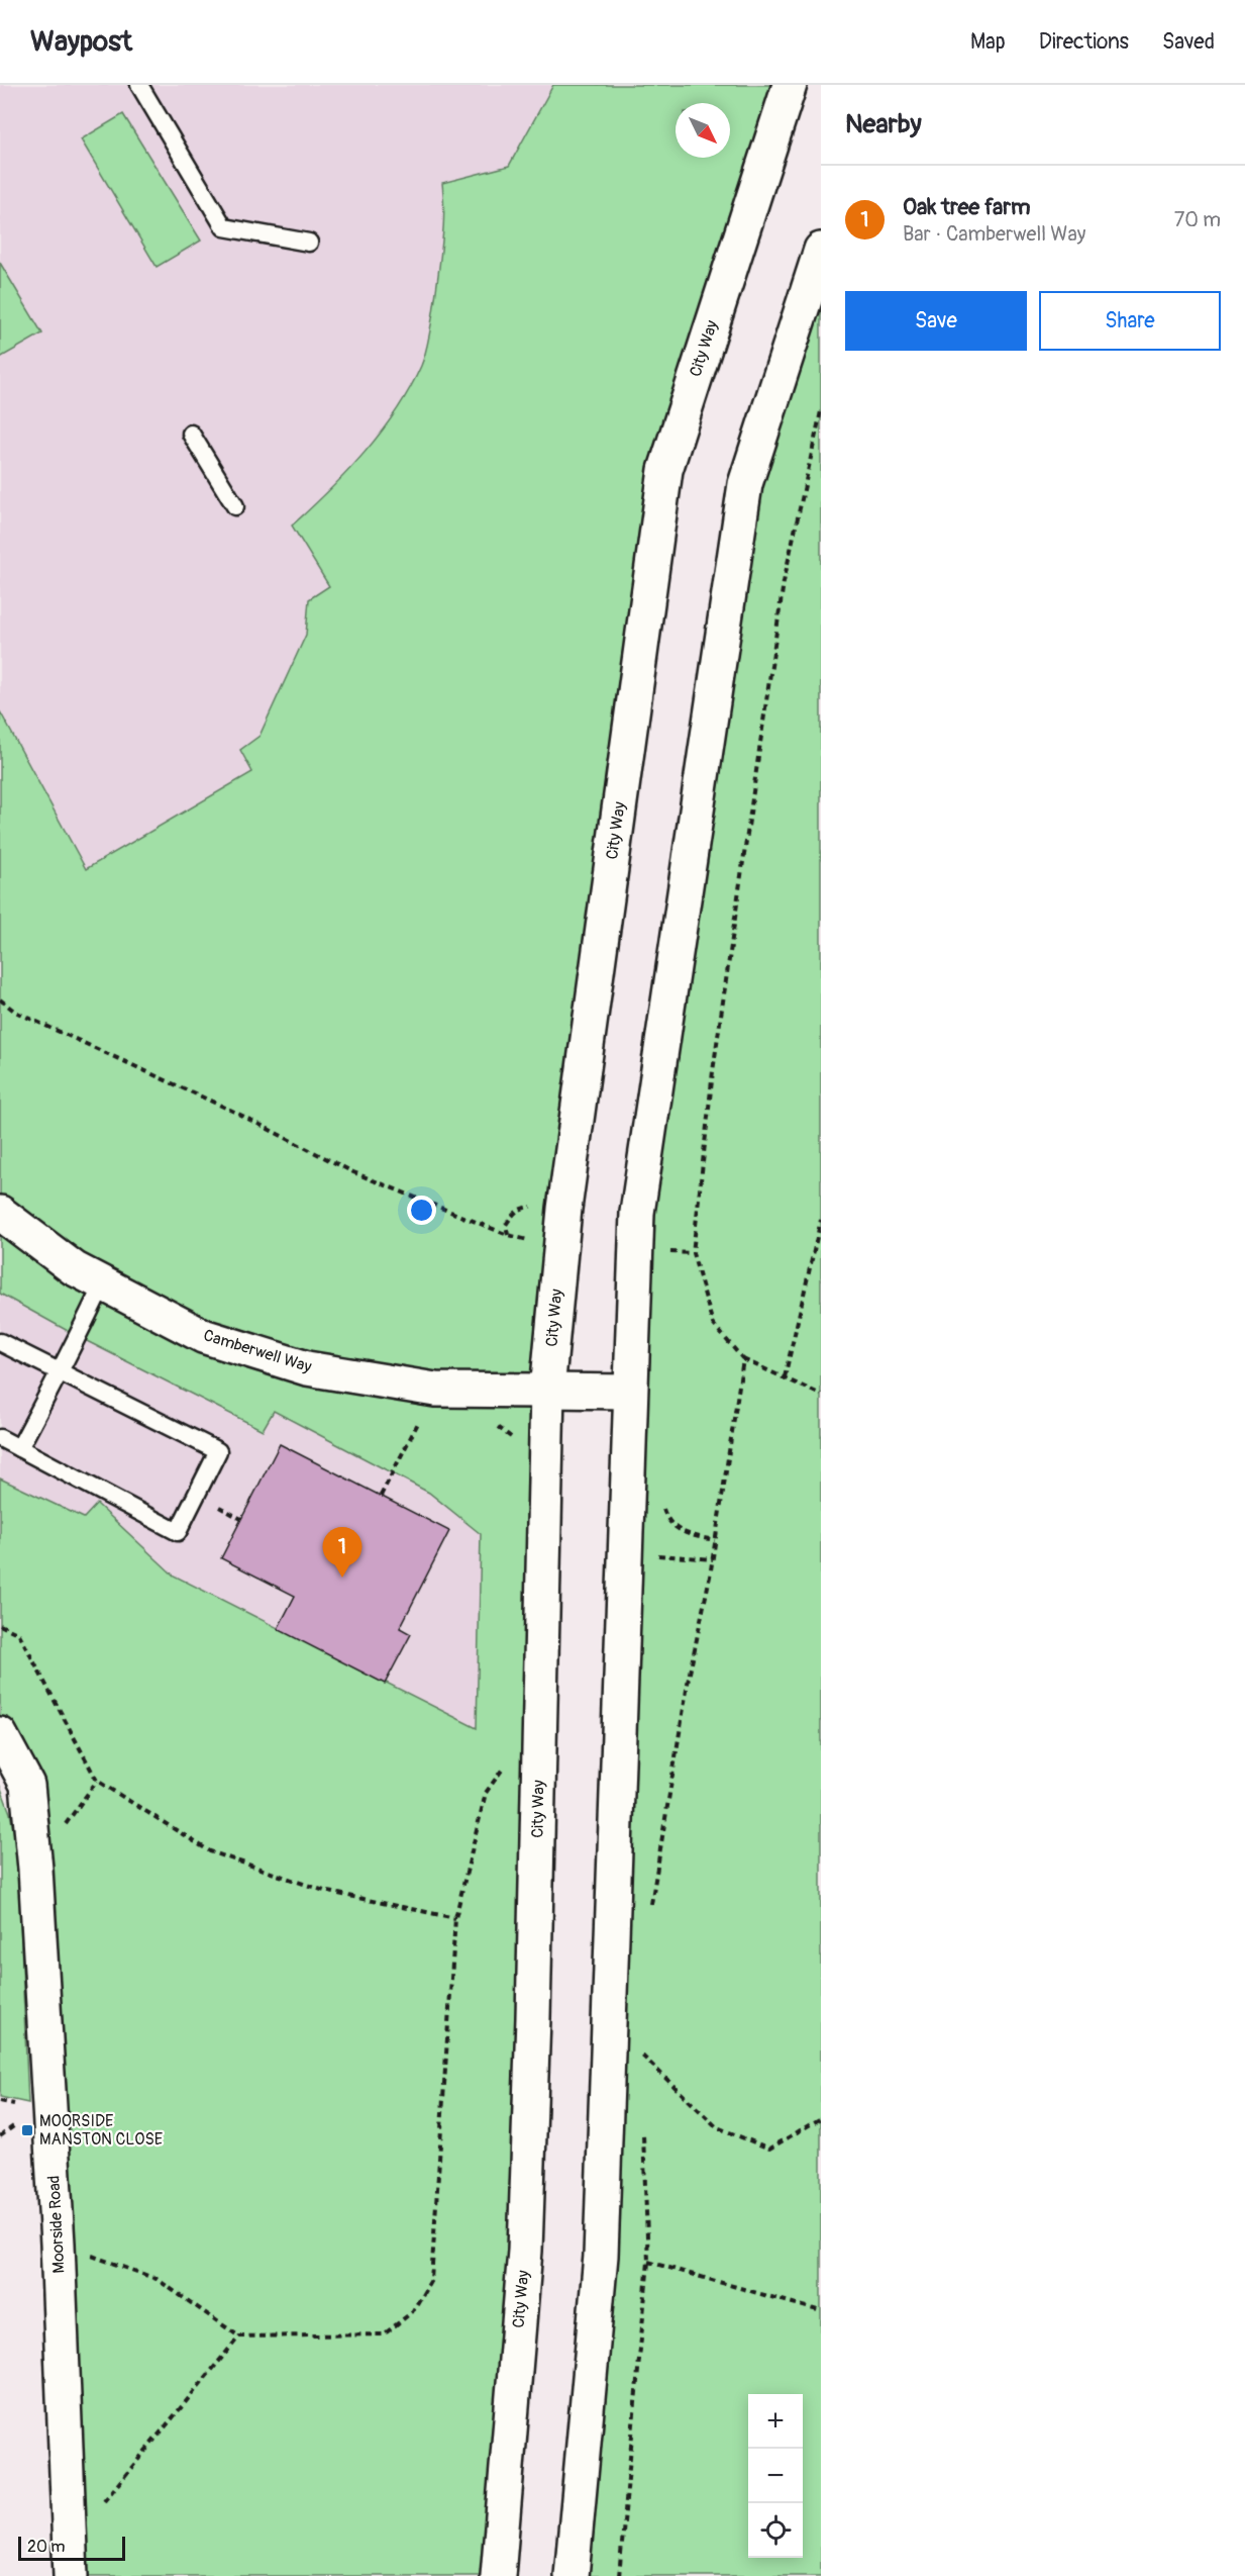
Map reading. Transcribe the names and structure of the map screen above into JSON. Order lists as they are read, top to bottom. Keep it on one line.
{"streets":{"main road":["City Way","Camberwell Way","Moorside Road"]},"crossings":[["City Way","Camberwell Way"]],"places":{"transit":["MOORSIDE MANSTON CLOSE"]},"scale_bar":"20 m","north":"bottom right","page":{"header":"Waypost","nav":["Map","Directions","Saved"],"heading":"Nearby","list":[{"mark":"1","name":"Oak tree farm","note":"Bar · Camberwell Way","value":"70 m"}],"buttons":["Save","Share"],"pins":"1","map_buttons":["+","−"],"scale":"20 m"}}
